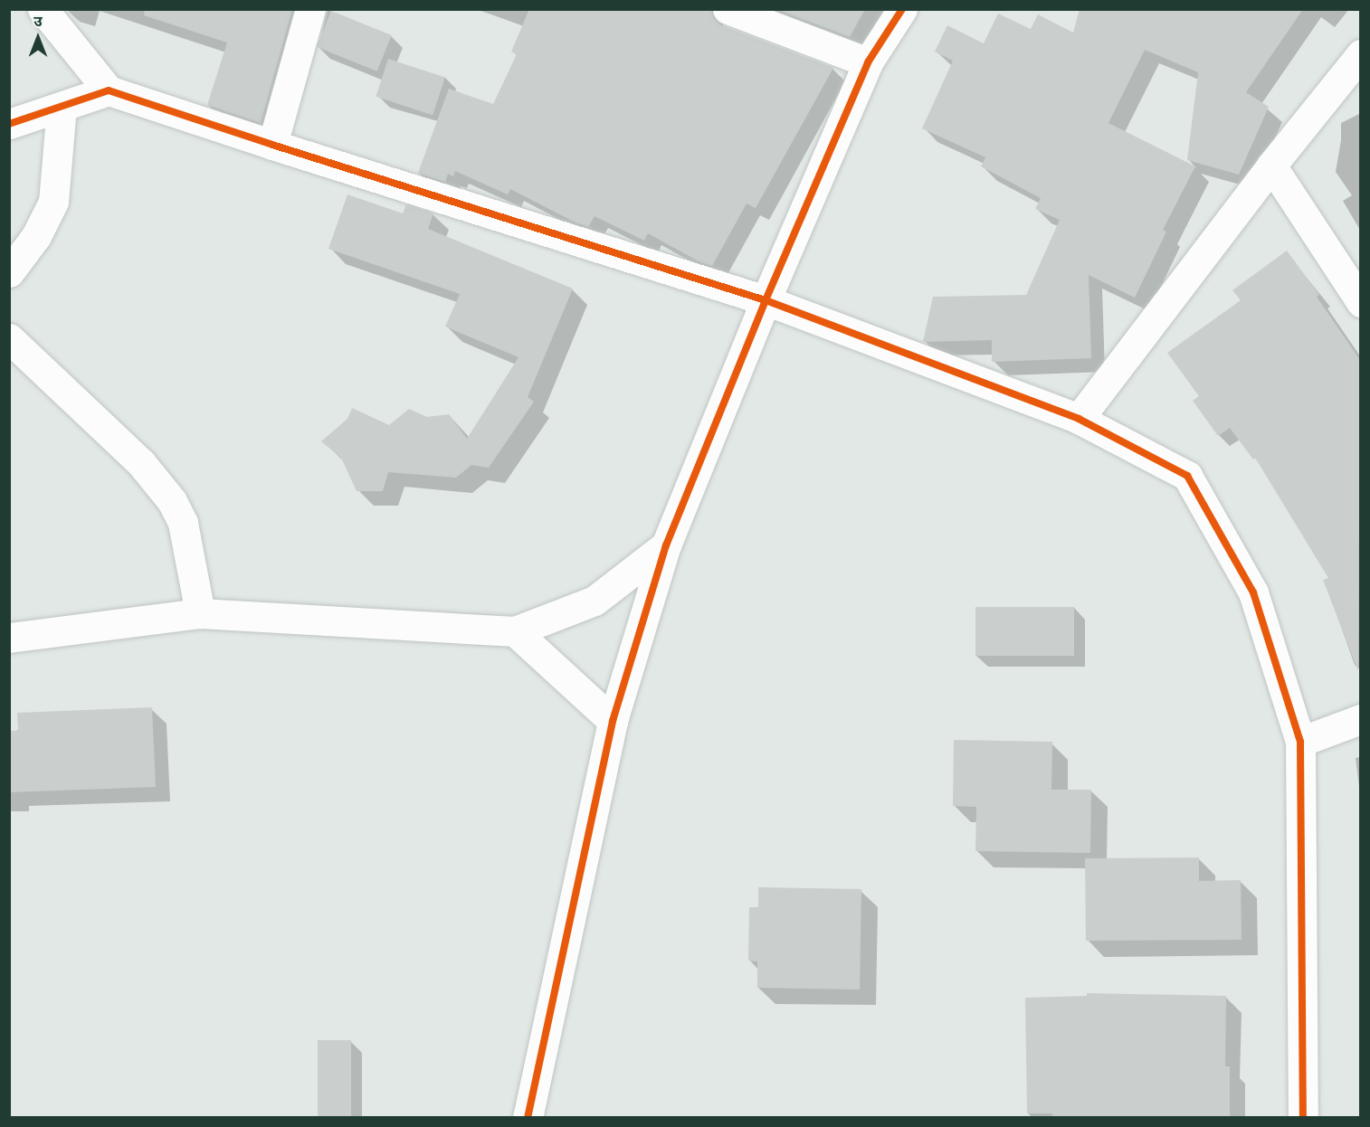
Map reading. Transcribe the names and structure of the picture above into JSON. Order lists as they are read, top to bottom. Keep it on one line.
{"north":"top"}
